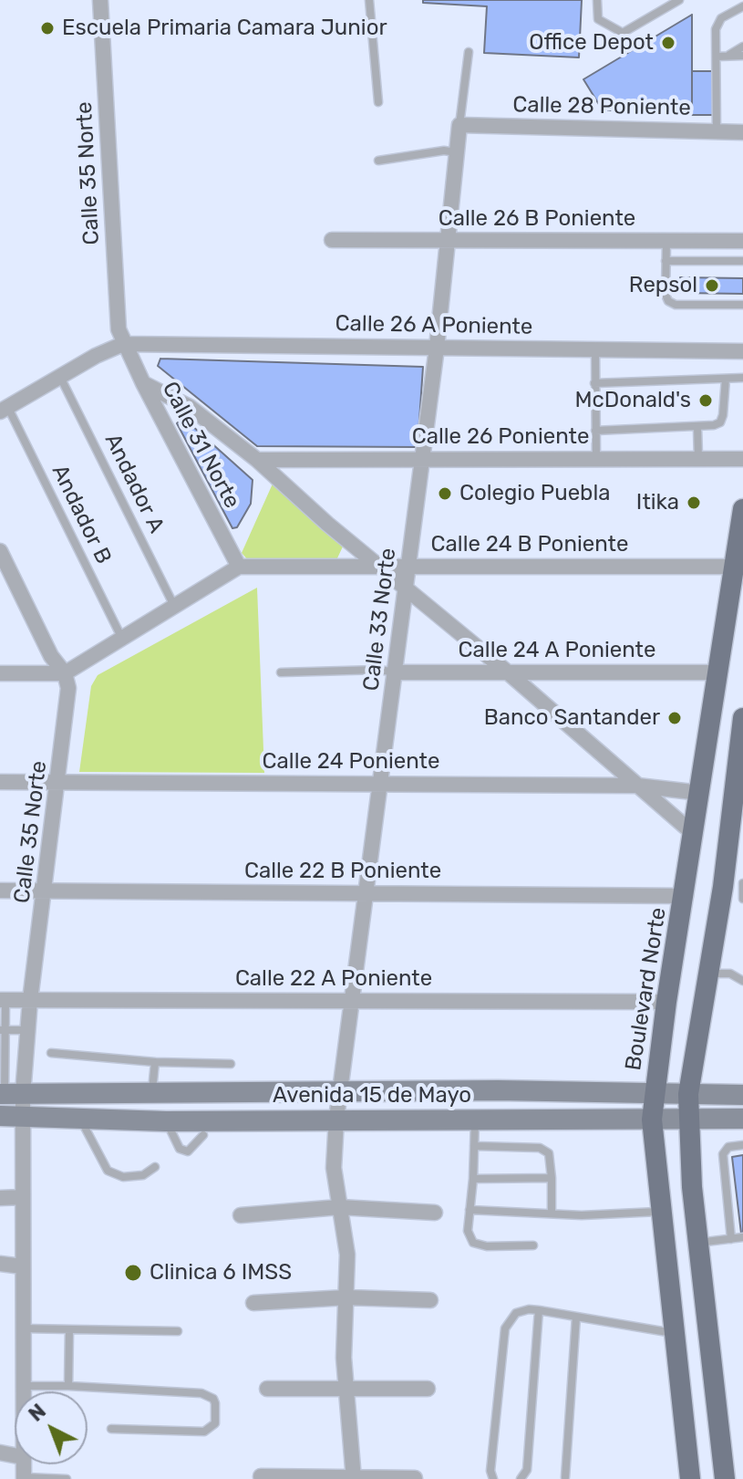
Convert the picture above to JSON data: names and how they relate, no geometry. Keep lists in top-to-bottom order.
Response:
{
  "streets": {
    "main road": ["Boulevard Norte", "Avenida 15 de Mayo"],
    "street": [
      "Calle 28 Poniente",
      "Calle 35 Norte",
      "Calle 26 B Poniente",
      "Calle 26 A Poniente",
      "Calle 26 Poniente",
      "Calle 31 Norte",
      "Calle 24 B Poniente",
      "Calle 33 Norte",
      "Calle 24 A Poniente",
      "Calle 24 Poniente",
      "Calle 22 B Poniente",
      "Calle 22 A Poniente"
    ],
    "lane": ["Andador A", "Andador B"]
  },
  "crossings": [
    ["Calle 28 Poniente", "Calle 33 Norte"],
    ["Calle 35 Norte", "Calle 26 A Poniente"],
    ["Calle 35 Norte", "Calle 31 Norte"],
    ["Calle 35 Norte", "Calle 24 Poniente"],
    ["Calle 35 Norte", "Calle 22 B Poniente"],
    ["Calle 35 Norte", "Calle 22 A Poniente"],
    ["Calle 35 Norte", "Avenida 15 de Mayo"],
    ["Calle 26 B Poniente", "Calle 33 Norte"],
    ["Calle 26 A Poniente", "Calle 31 Norte"],
    ["Calle 26 A Poniente", "Calle 33 Norte"],
    ["Calle 26 Poniente", "Calle 33 Norte"],
    ["Calle 31 Norte", "Calle 24 B Poniente"],
    ["Calle 24 B Poniente", "Calle 33 Norte"],
    ["Calle 24 B Poniente", "Boulevard Norte"],
    ["Calle 33 Norte", "Calle 24 A Poniente"],
    ["Calle 33 Norte", "Calle 24 Poniente"],
    ["Calle 33 Norte", "Calle 22 B Poniente"],
    ["Calle 33 Norte", "Calle 22 A Poniente"],
    ["Calle 33 Norte", "Avenida 15 de Mayo"],
    ["Calle 24 A Poniente", "Boulevard Norte"],
    ["Calle 24 Poniente", "Boulevard Norte"],
    ["Calle 22 B Poniente", "Boulevard Norte"],
    ["Calle 22 A Poniente", "Boulevard Norte"],
    ["Boulevard Norte", "Avenida 15 de Mayo"]
  ],
  "places": [
    "Escuela Primaria Camara Junior",
    "Office Depot",
    "Repsol",
    "McDonald's",
    "Colegio Puebla",
    "Itika",
    "Banco Santander",
    "Clinica 6 IMSS"
  ],
  "north": "top left"
}
